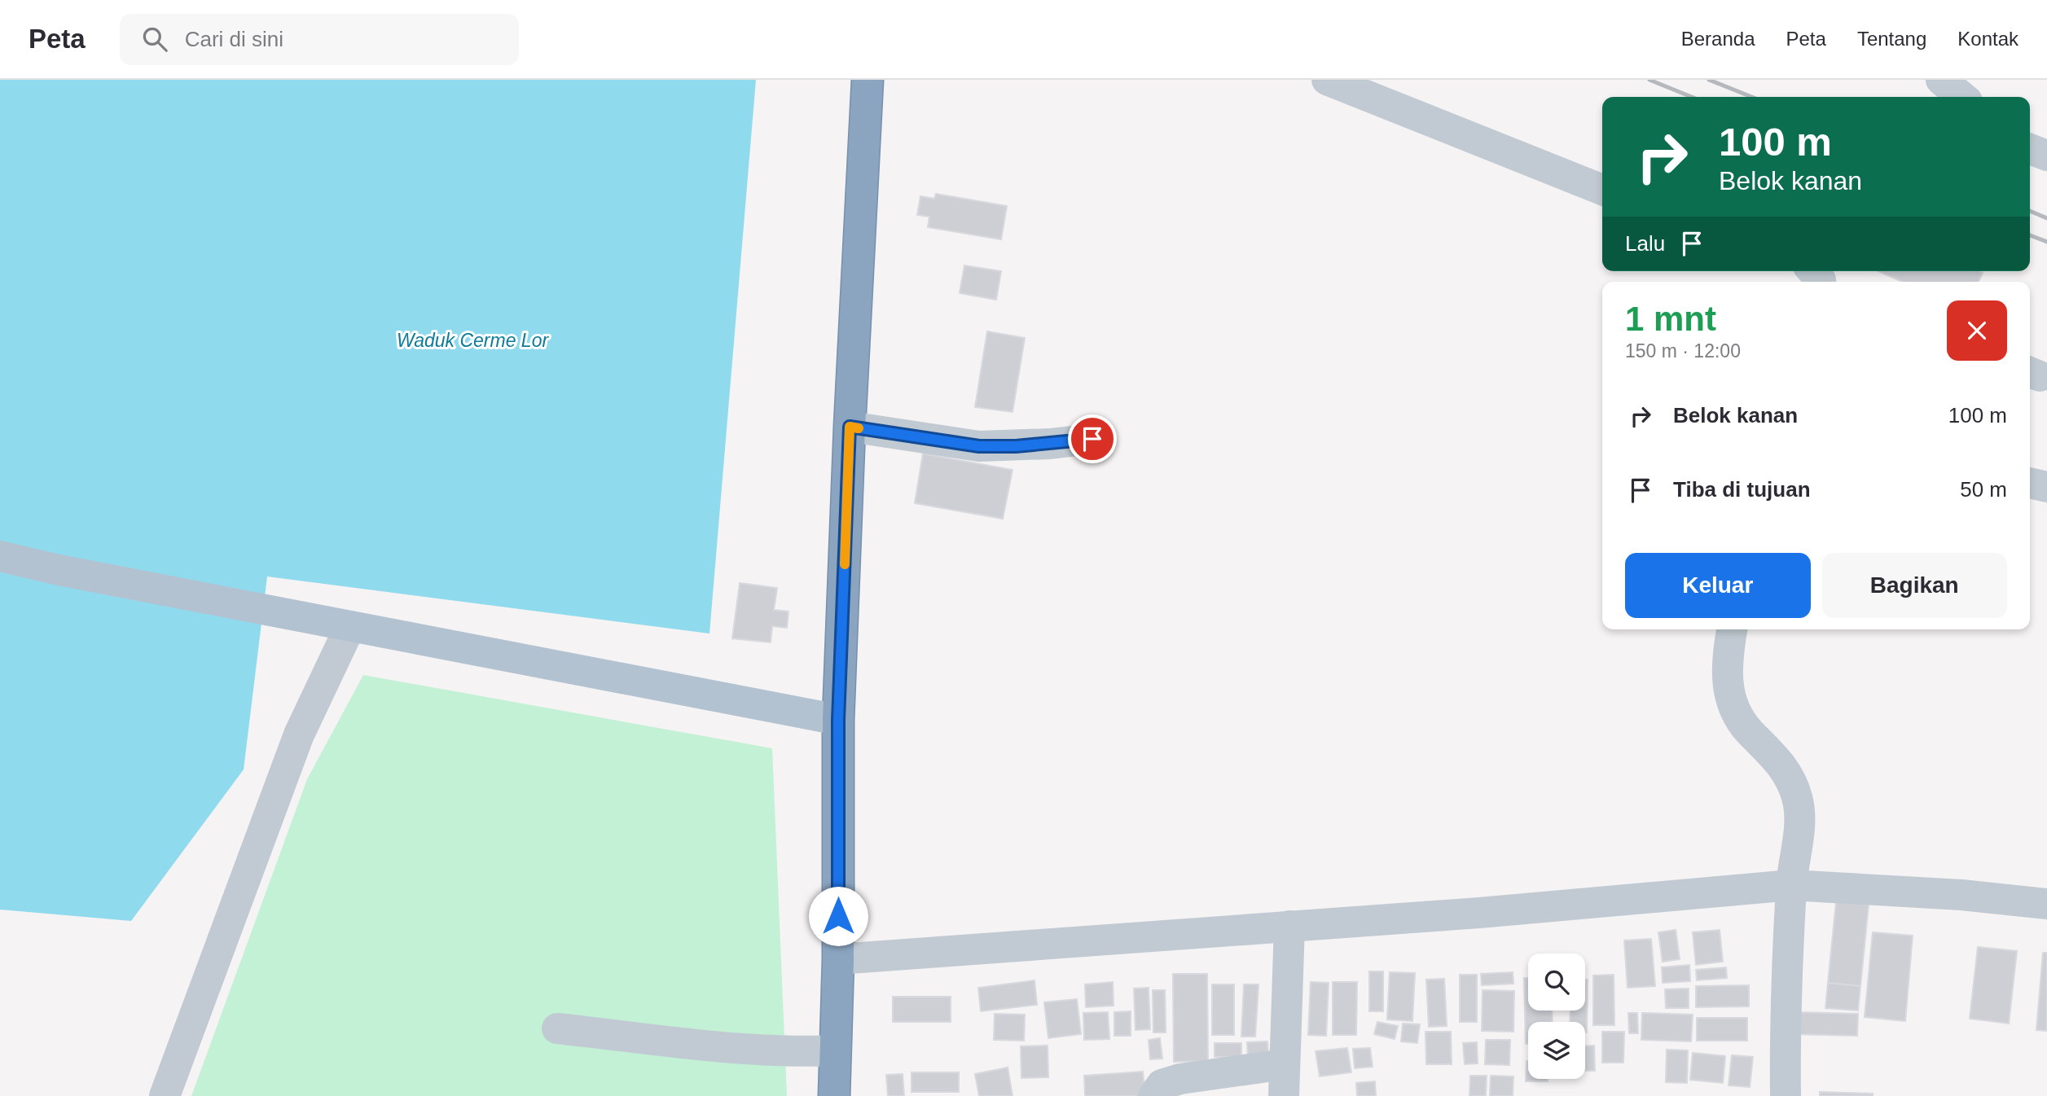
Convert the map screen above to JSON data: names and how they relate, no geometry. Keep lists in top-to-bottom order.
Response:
{
  "water": ["Waduk Cerme Lor"],
  "page": {
    "header": "Peta",
    "search": "Cari di sini",
    "nav": [
      "Beranda",
      "Peta",
      "Tentang",
      "Kontak"
    ],
    "turn": ["100 m", "Belok kanan"],
    "then": "Lalu",
    "heading": ["1 mnt", "150 m · 12:00"],
    "list": [
      {
        "name": "Belok kanan",
        "value": "100 m"
      },
      {
        "name": "Tiba di tujuan",
        "value": "50 m"
      }
    ],
    "buttons": ["Keluar", "Bagikan"]
  }
}
